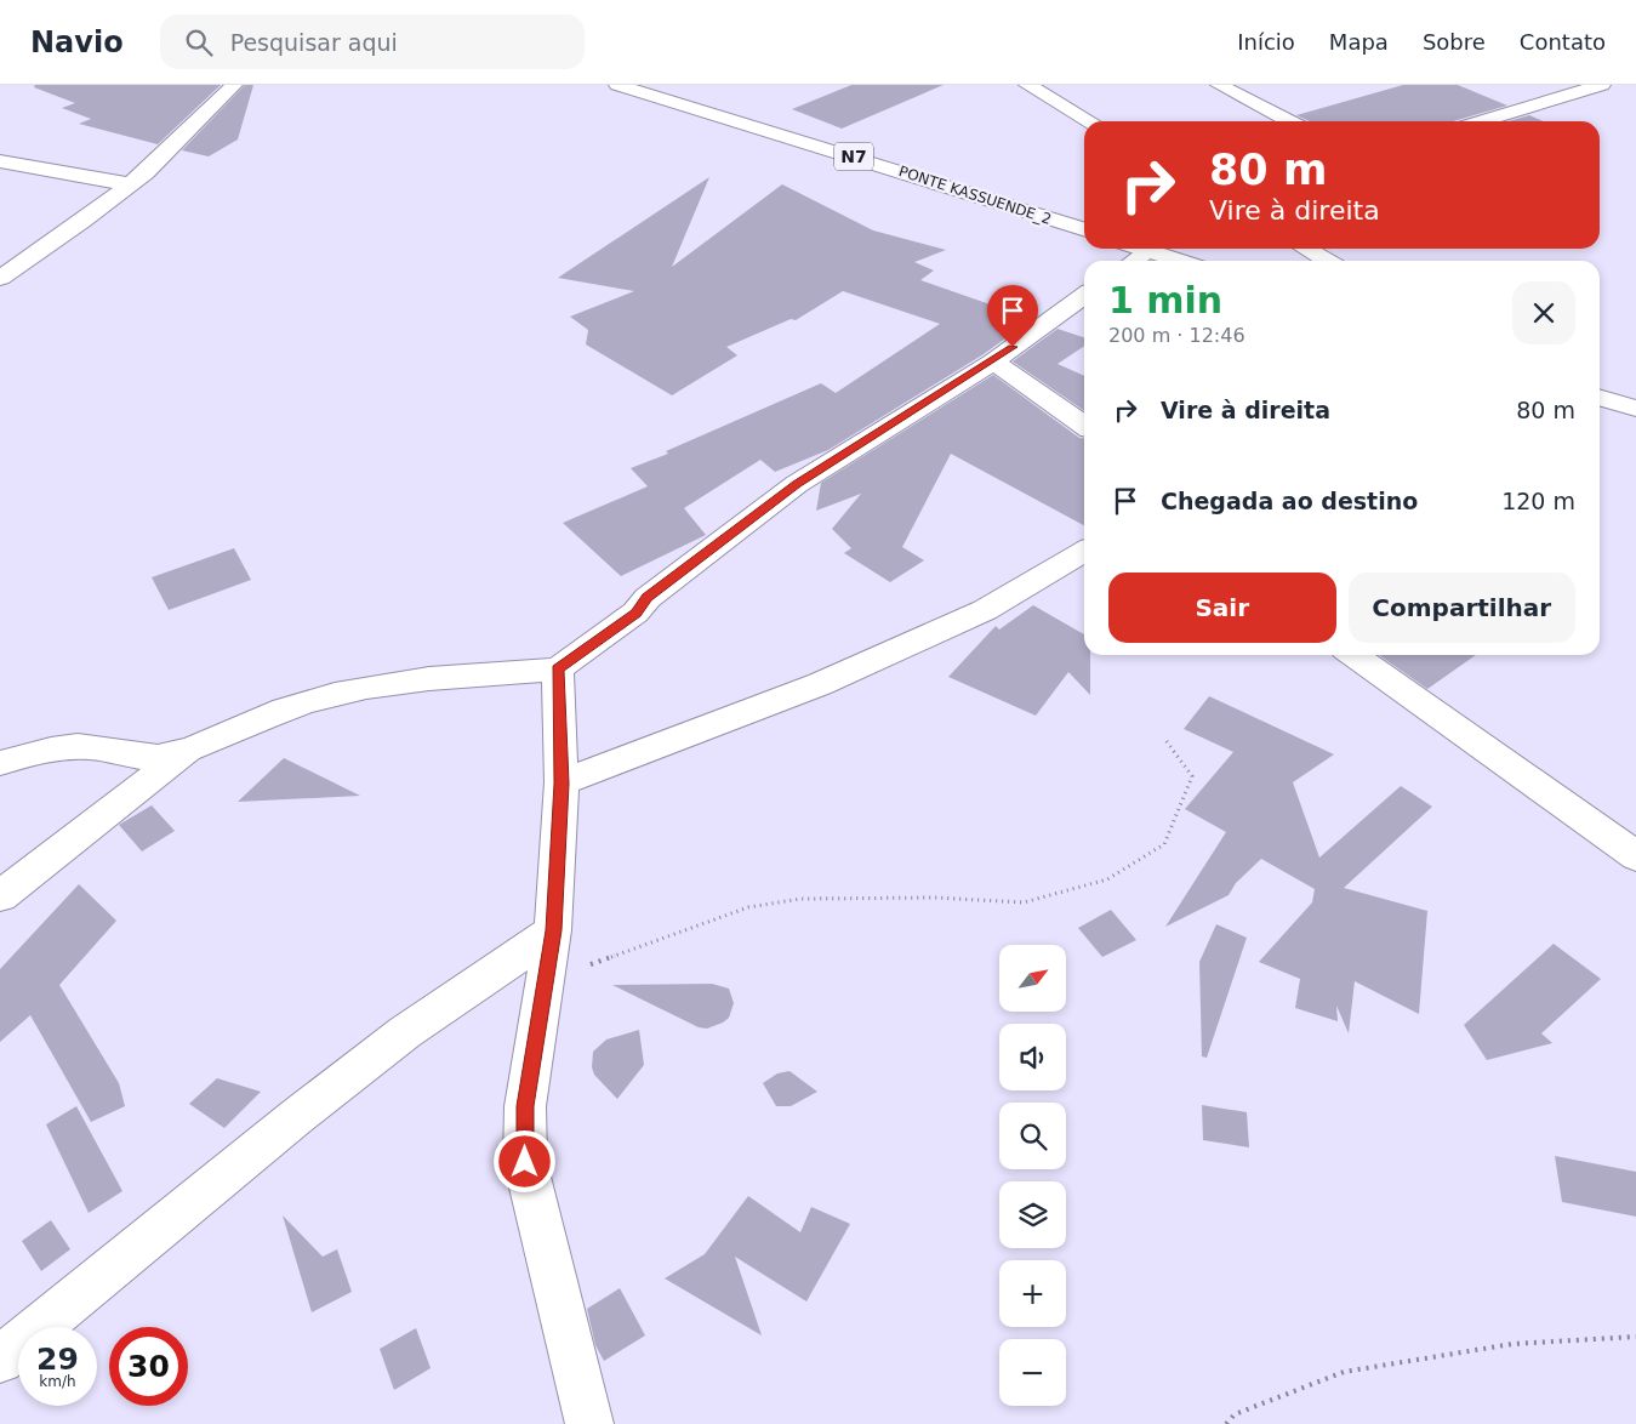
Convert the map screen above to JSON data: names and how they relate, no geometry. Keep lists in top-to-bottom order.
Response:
{
  "streets": {
    "main road": ["N7", "PONTE KASSUENDE_2"]
  },
  "north": "top right",
  "page": {
    "header": "Navio",
    "search": "Pesquisar aqui",
    "nav": [
      "Início",
      "Mapa",
      "Sobre",
      "Contato"
    ],
    "turn": ["80 m", "Vire à direita"],
    "heading": ["1 min", "200 m · 12:46"],
    "list": [
      {
        "name": "Vire à direita",
        "value": "80 m"
      },
      {
        "name": "Chegada ao destino",
        "value": "120 m"
      }
    ],
    "buttons": ["Sair", "Compartilhar"],
    "map_buttons": ["+", "−"],
    "speed": "29 km/h",
    "limit": "30"
  }
}
